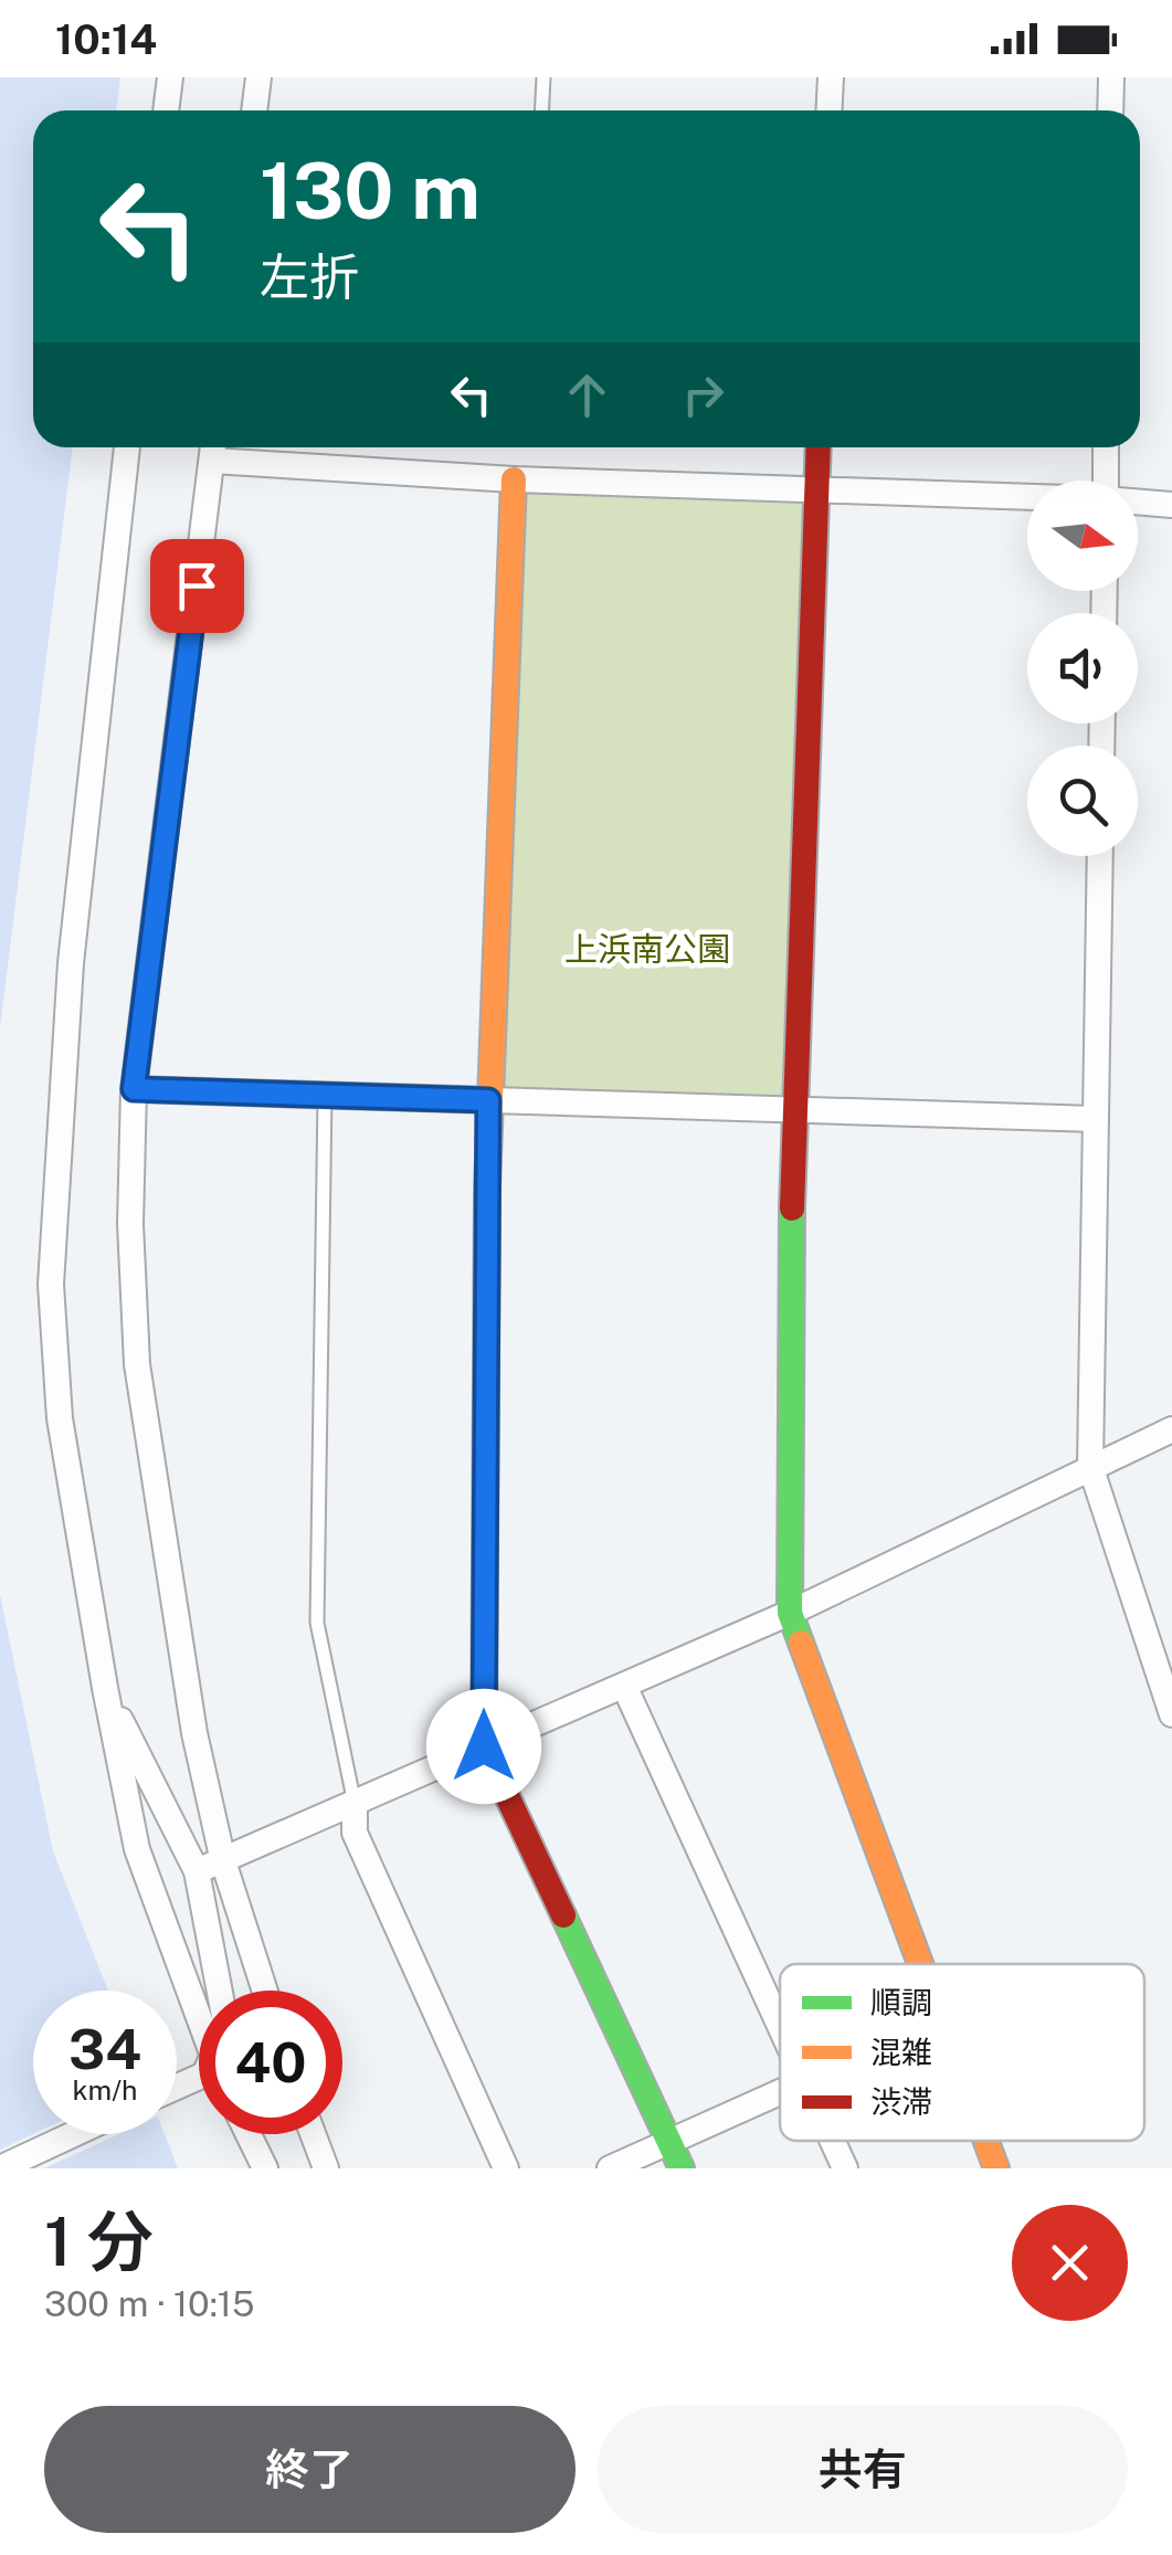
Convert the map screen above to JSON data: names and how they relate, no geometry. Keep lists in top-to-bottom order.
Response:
{
  "parks": ["上浜南公園"],
  "legend": ["順調", "混雑", "渋滞"],
  "north": "right",
  "page": {
    "status": "10:14",
    "turn": ["130 m", "左折"],
    "speed": "34 km/h",
    "limit": "40",
    "heading": ["1 分", "300 m · 10:15"],
    "buttons": ["終了", "共有"]
  }
}
